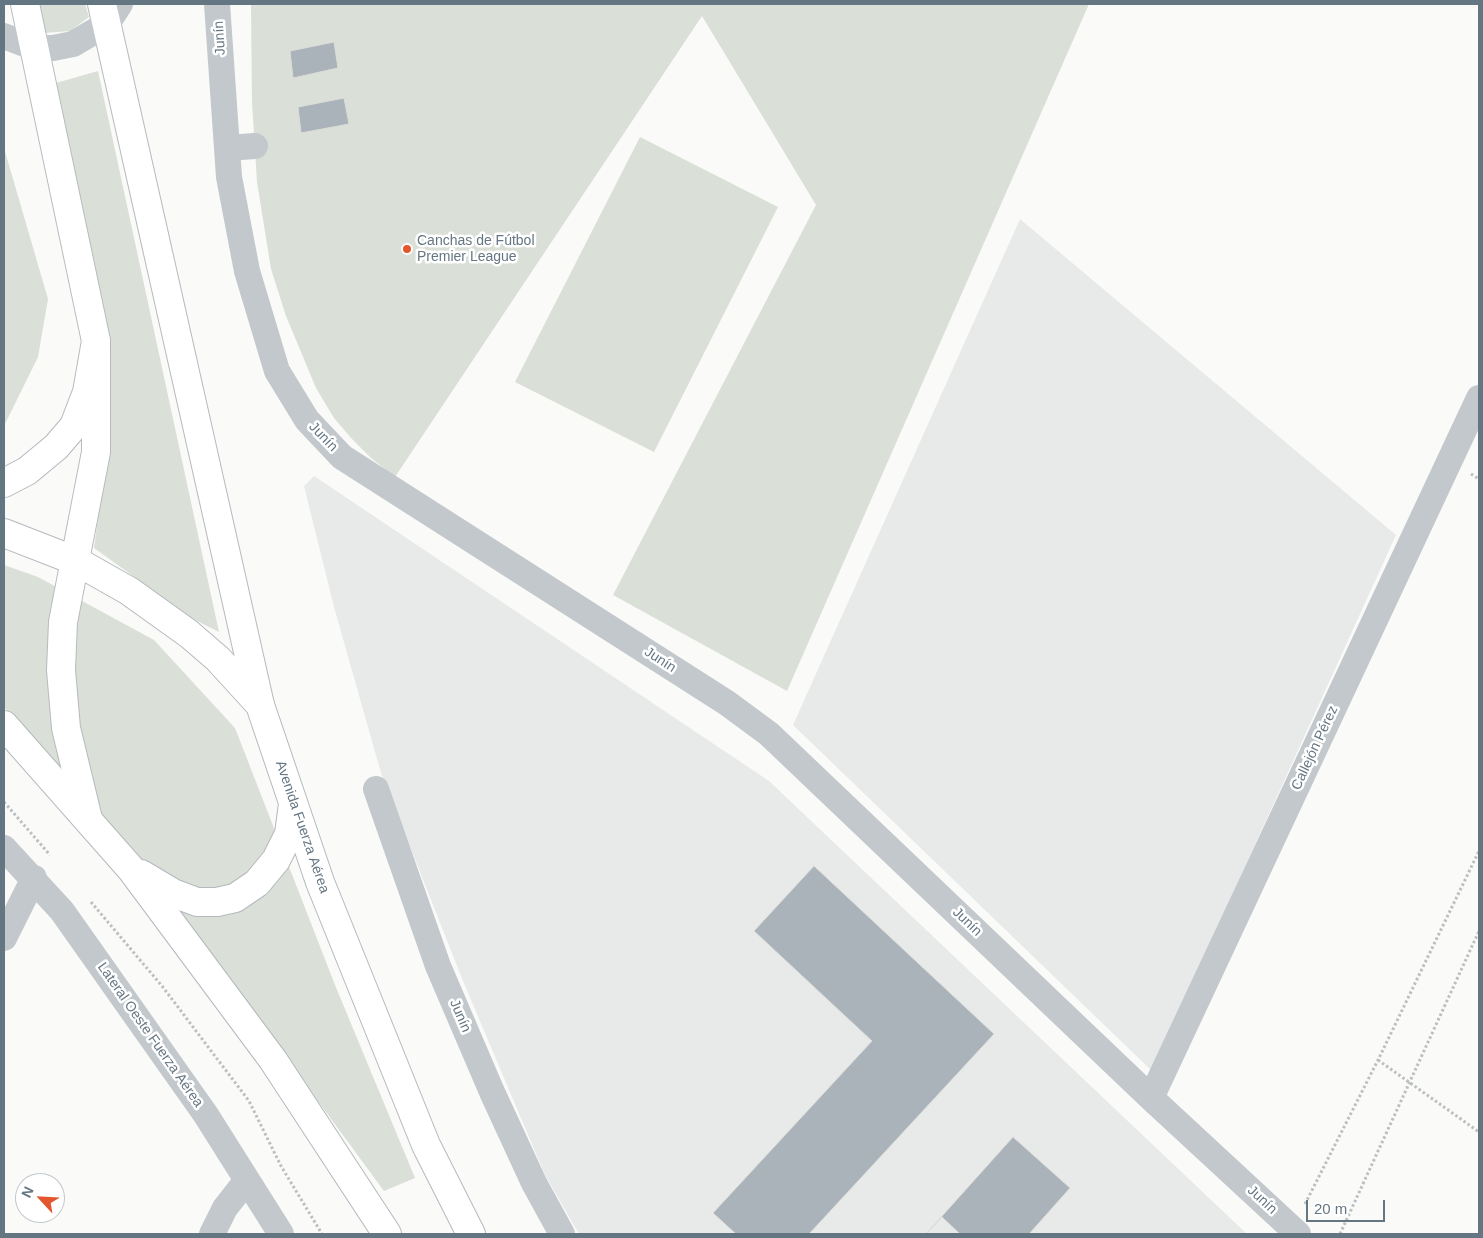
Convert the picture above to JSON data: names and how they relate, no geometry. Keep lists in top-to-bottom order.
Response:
{
  "streets": {
    "main road": ["Avenida Fuerza Aérea"],
    "street": ["Junín", "Callejón Pérez", "Lateral Oeste Fuerza Aérea"]
  },
  "crossings": [
    ["Junín", "Callejón Pérez"]
  ],
  "places": ["Canchas de Fútbol Premier League"],
  "scale_bar": "20 m",
  "north": "top left"
}
